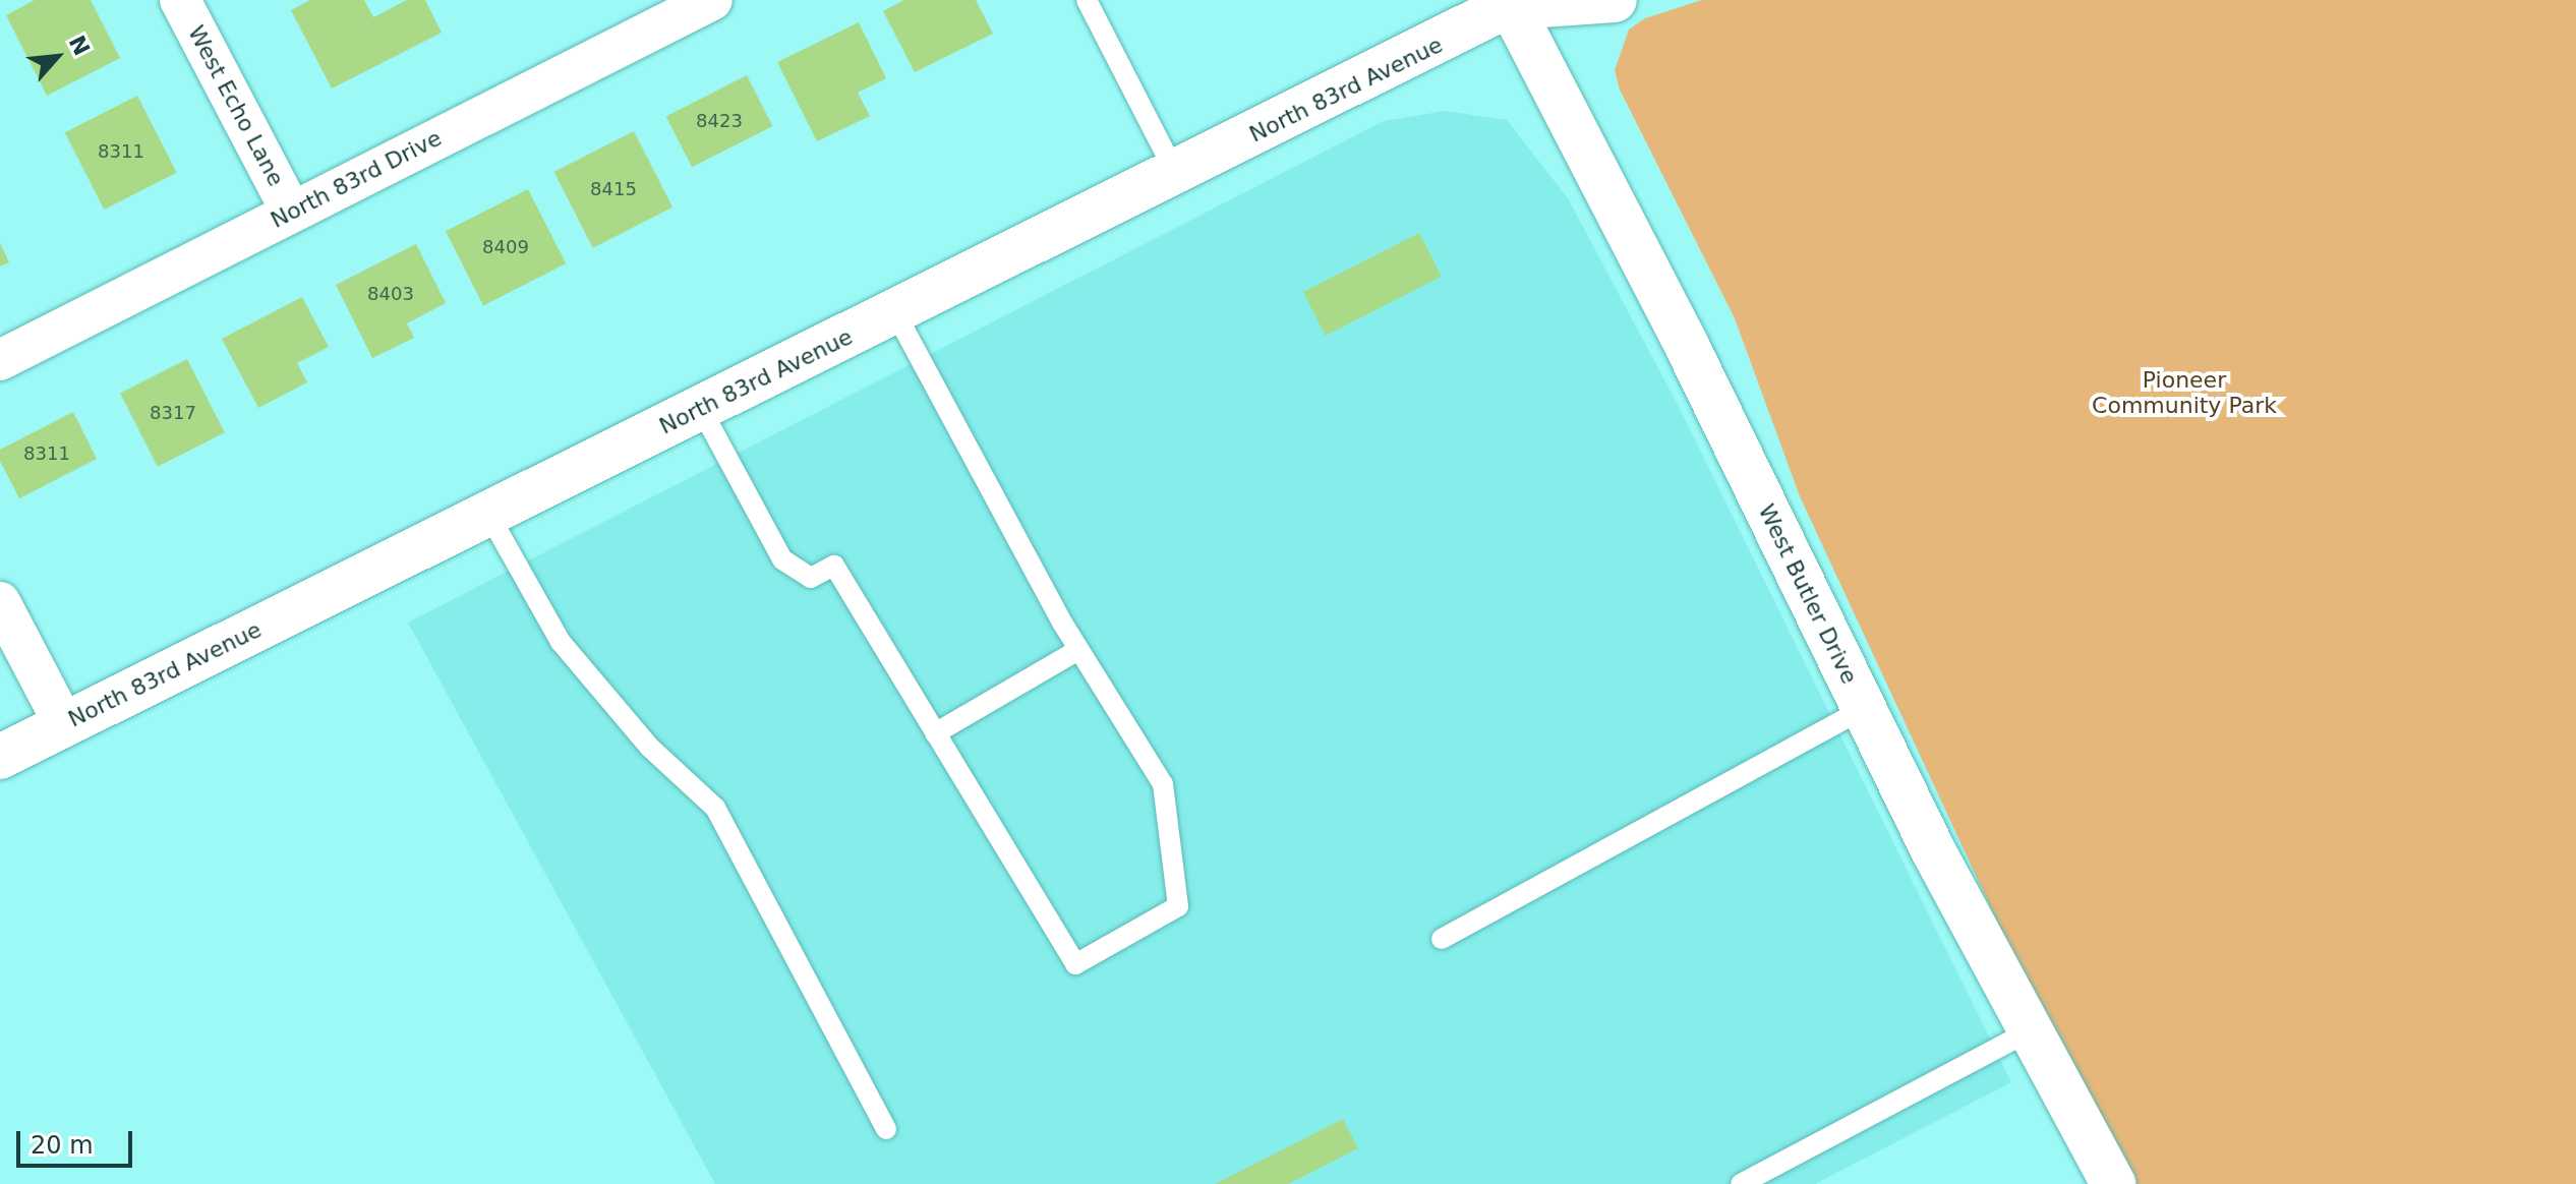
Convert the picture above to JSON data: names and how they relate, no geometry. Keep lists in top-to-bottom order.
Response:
{
  "streets": {
    "main road": ["North 83rd Avenue", "West Butler Drive"],
    "street": ["West Echo Lane", "North 83rd Drive"]
  },
  "crossings": [
    ["North 83rd Avenue", "West Butler Drive"],
    ["West Echo Lane", "North 83rd Drive"]
  ],
  "parks": ["Pioneer Community Park"],
  "house_numbers": [
    "8423",
    "8311",
    "8415",
    "8409",
    "8403",
    "8317",
    "8311"
  ],
  "scale_bar": "20 m",
  "north": "top right"
}
